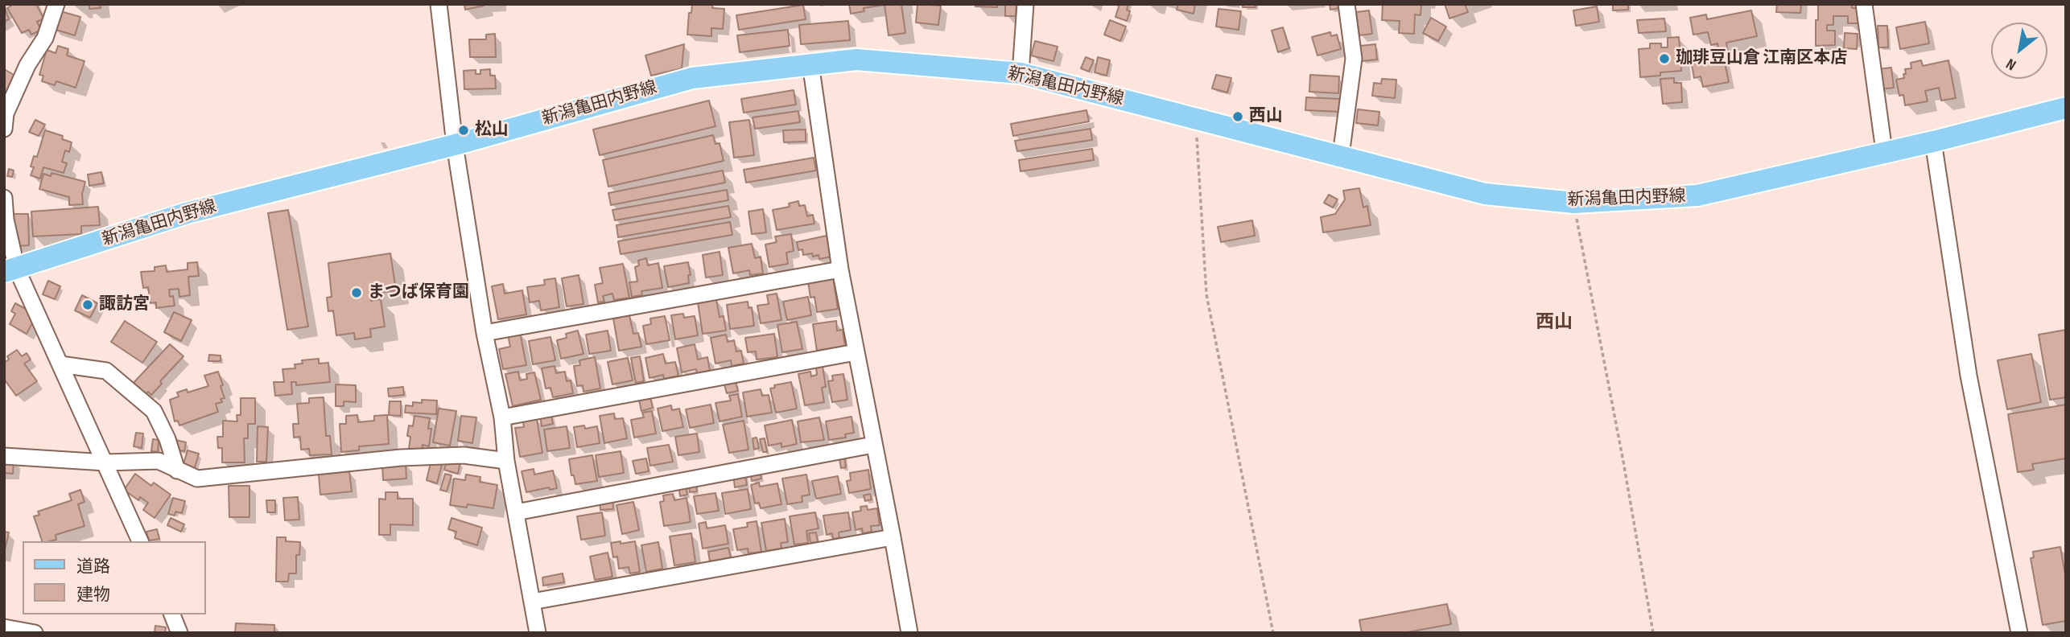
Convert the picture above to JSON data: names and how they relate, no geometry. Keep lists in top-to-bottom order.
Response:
{
  "streets": {
    "main road": ["新潟亀田内野線"]
  },
  "districts": ["西山"],
  "places": [
    "珈琲豆山倉 江南区本店",
    "西山",
    "松山",
    "まつば保育園",
    "諏訪宮"
  ],
  "legend": ["道路", "建物"],
  "north": "bottom left"
}
